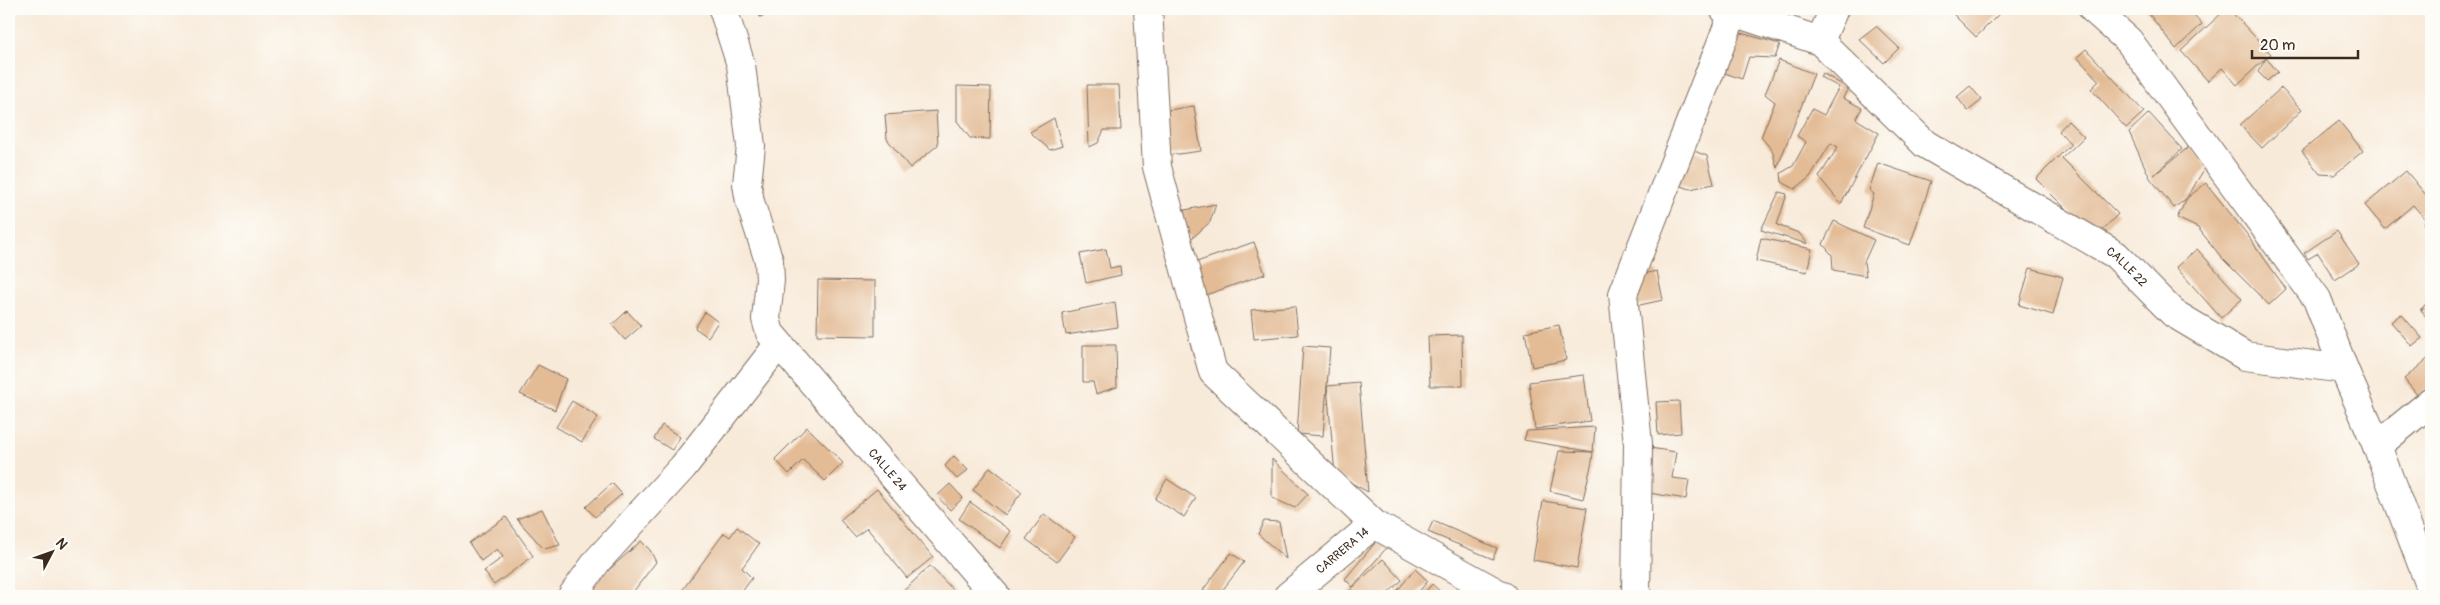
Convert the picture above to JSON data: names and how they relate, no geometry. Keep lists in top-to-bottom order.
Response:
{
  "streets": {
    "street": ["CALLE 22", "CALLE 24", "CARRERA 14"]
  },
  "scale_bar": "20 m",
  "north": "top right"
}
